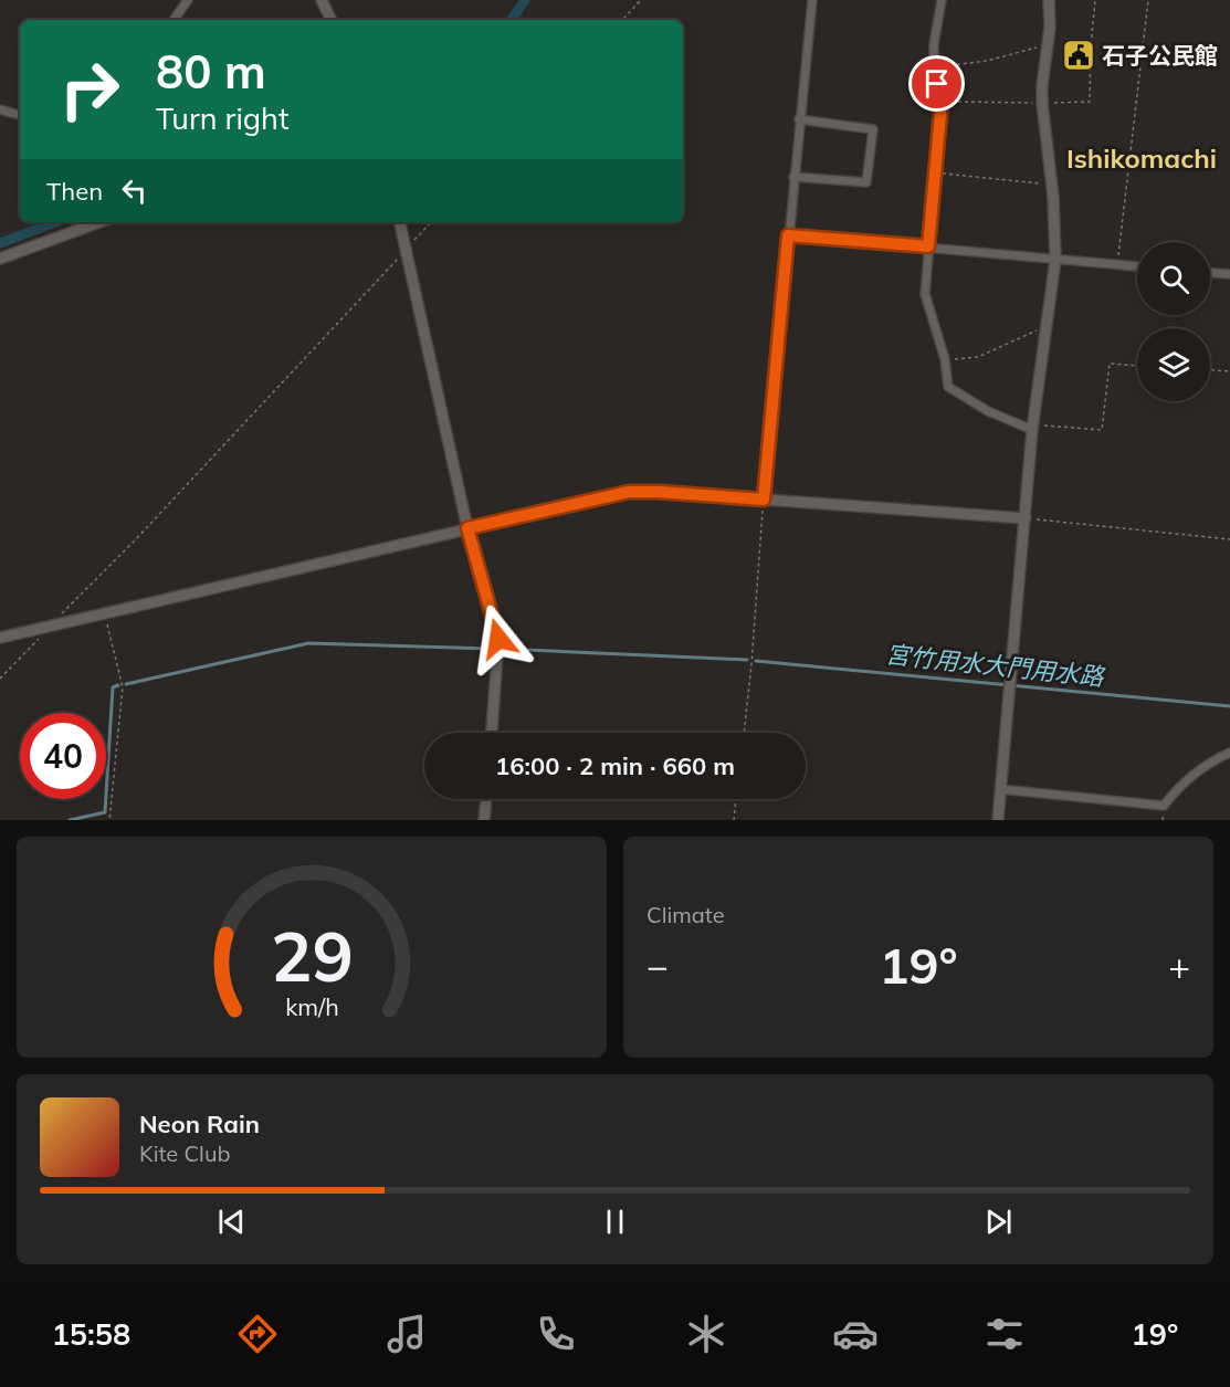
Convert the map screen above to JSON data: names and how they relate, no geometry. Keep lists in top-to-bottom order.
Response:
{
  "districts": ["Ishikomachi"],
  "water": ["宮竹用水大門用水路"],
  "places": {
    "public building": ["石子公民館"]
  },
  "page": {
    "turn": ["80 m", "Turn right"],
    "then": "Then",
    "limit": "40",
    "trip": "16:00 · 2 min · 660 m",
    "tile": "Climate",
    "heat": ["−", "19°", "+"],
    "song": ["Neon Rain", "Kite Club"],
    "tabs": ["15:58", "19°"],
    "gauge": ["29", "km/h"]
  }
}
